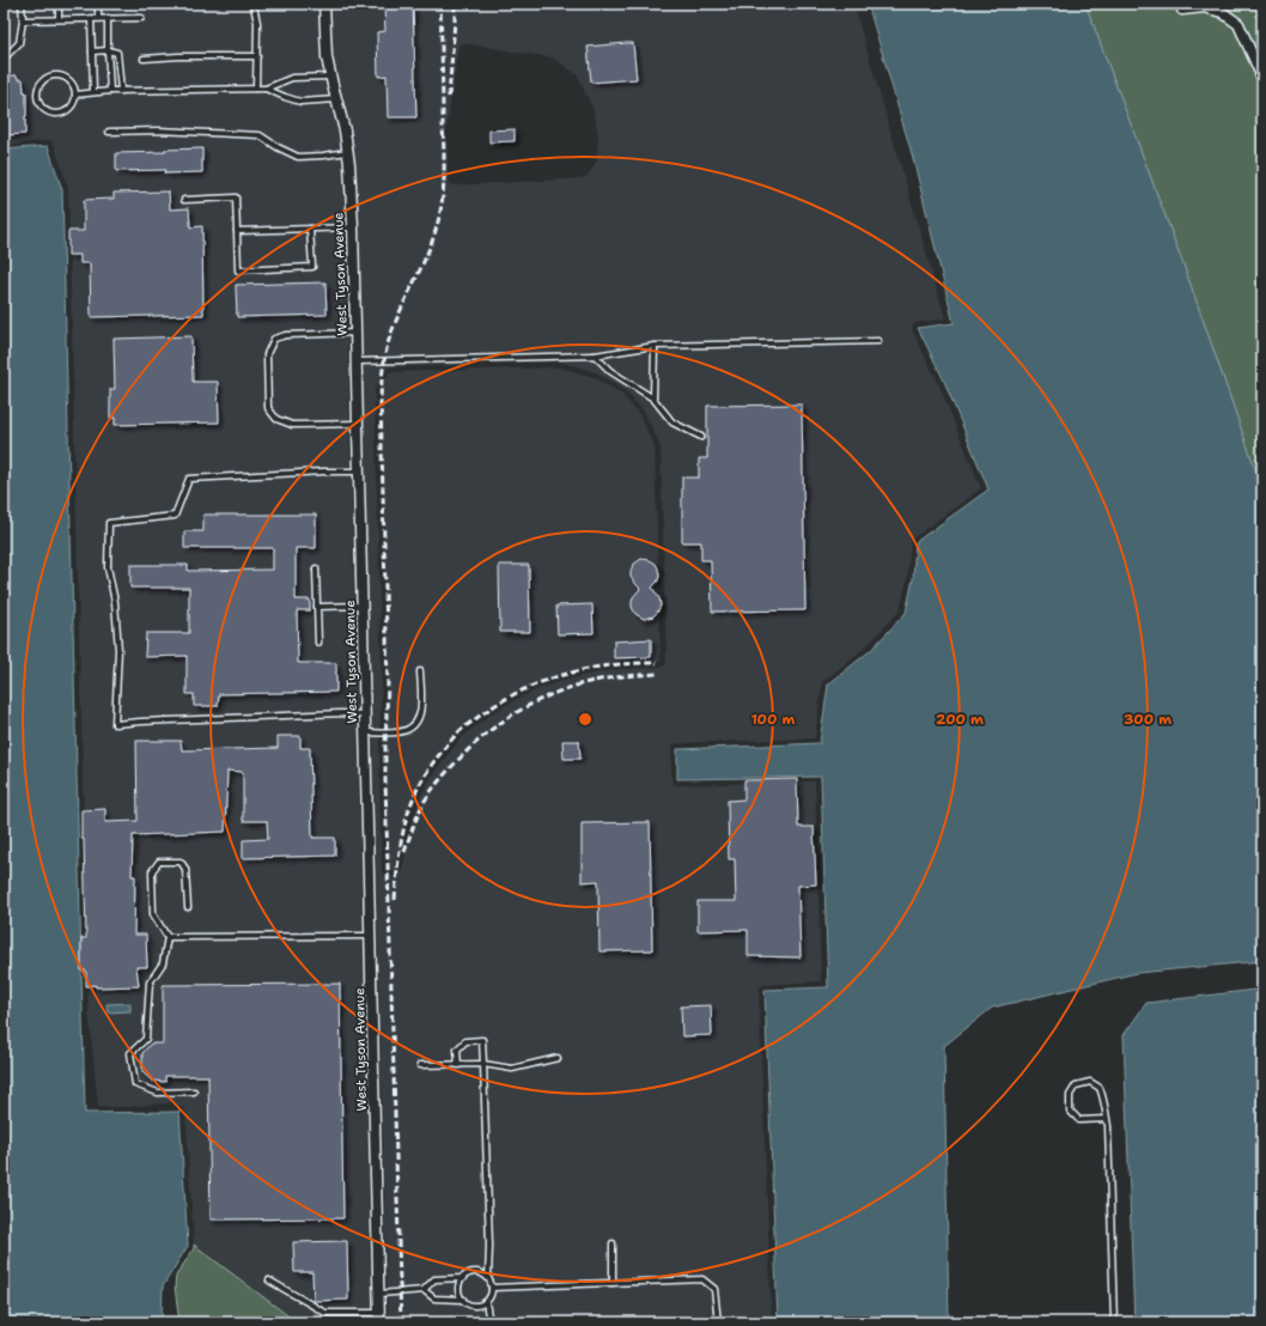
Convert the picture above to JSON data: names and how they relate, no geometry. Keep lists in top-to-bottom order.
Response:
{
  "streets": {
    "street": ["West Tyson Avenue"]
  },
  "rings": ["100 m", "200 m", "300 m"]
}
